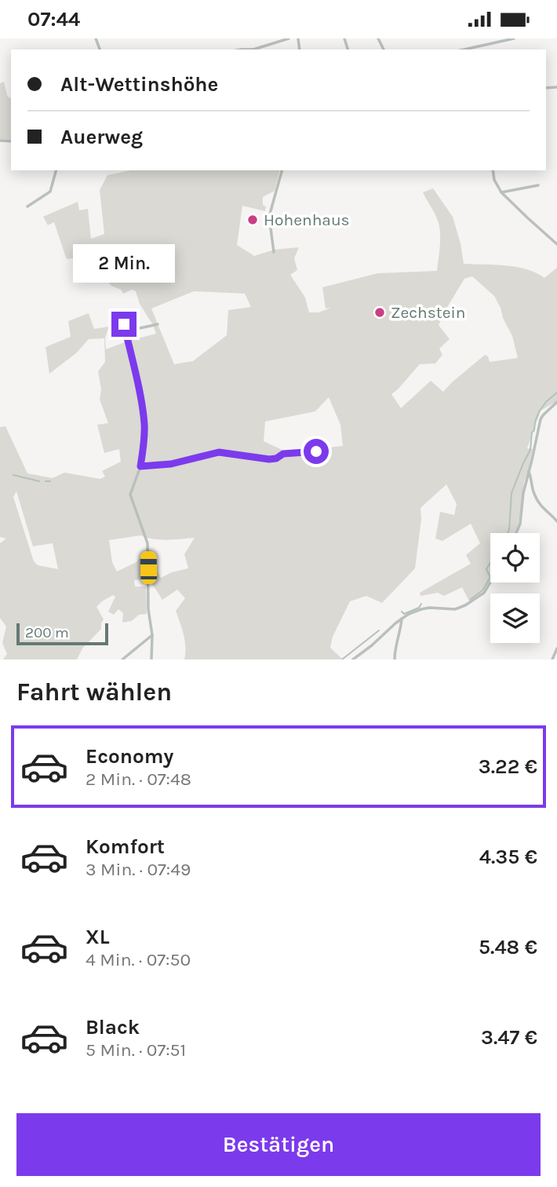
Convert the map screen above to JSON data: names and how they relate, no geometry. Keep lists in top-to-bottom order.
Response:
{
  "places": ["Hohenhaus", "Zechstein"],
  "scale_bar": "200 m",
  "page": {
    "status": "07:44",
    "banner": ["Alt-Wettinshöhe", "Auerweg"],
    "bubble": "2 Min.",
    "scale": "200 m",
    "heading": "Fahrt wählen",
    "list": [
      {
        "name": "Economy",
        "note": "2 Min. · 07:48",
        "value": "3.22 €"
      },
      {
        "name": "Komfort",
        "note": "3 Min. · 07:49",
        "value": "4.35 €"
      },
      {
        "name": "XL",
        "note": "4 Min. · 07:50",
        "value": "5.48 €"
      },
      {
        "name": "Black",
        "note": "5 Min. · 07:51",
        "value": "3.47 €"
      }
    ],
    "buttons": "Bestätigen"
  }
}
